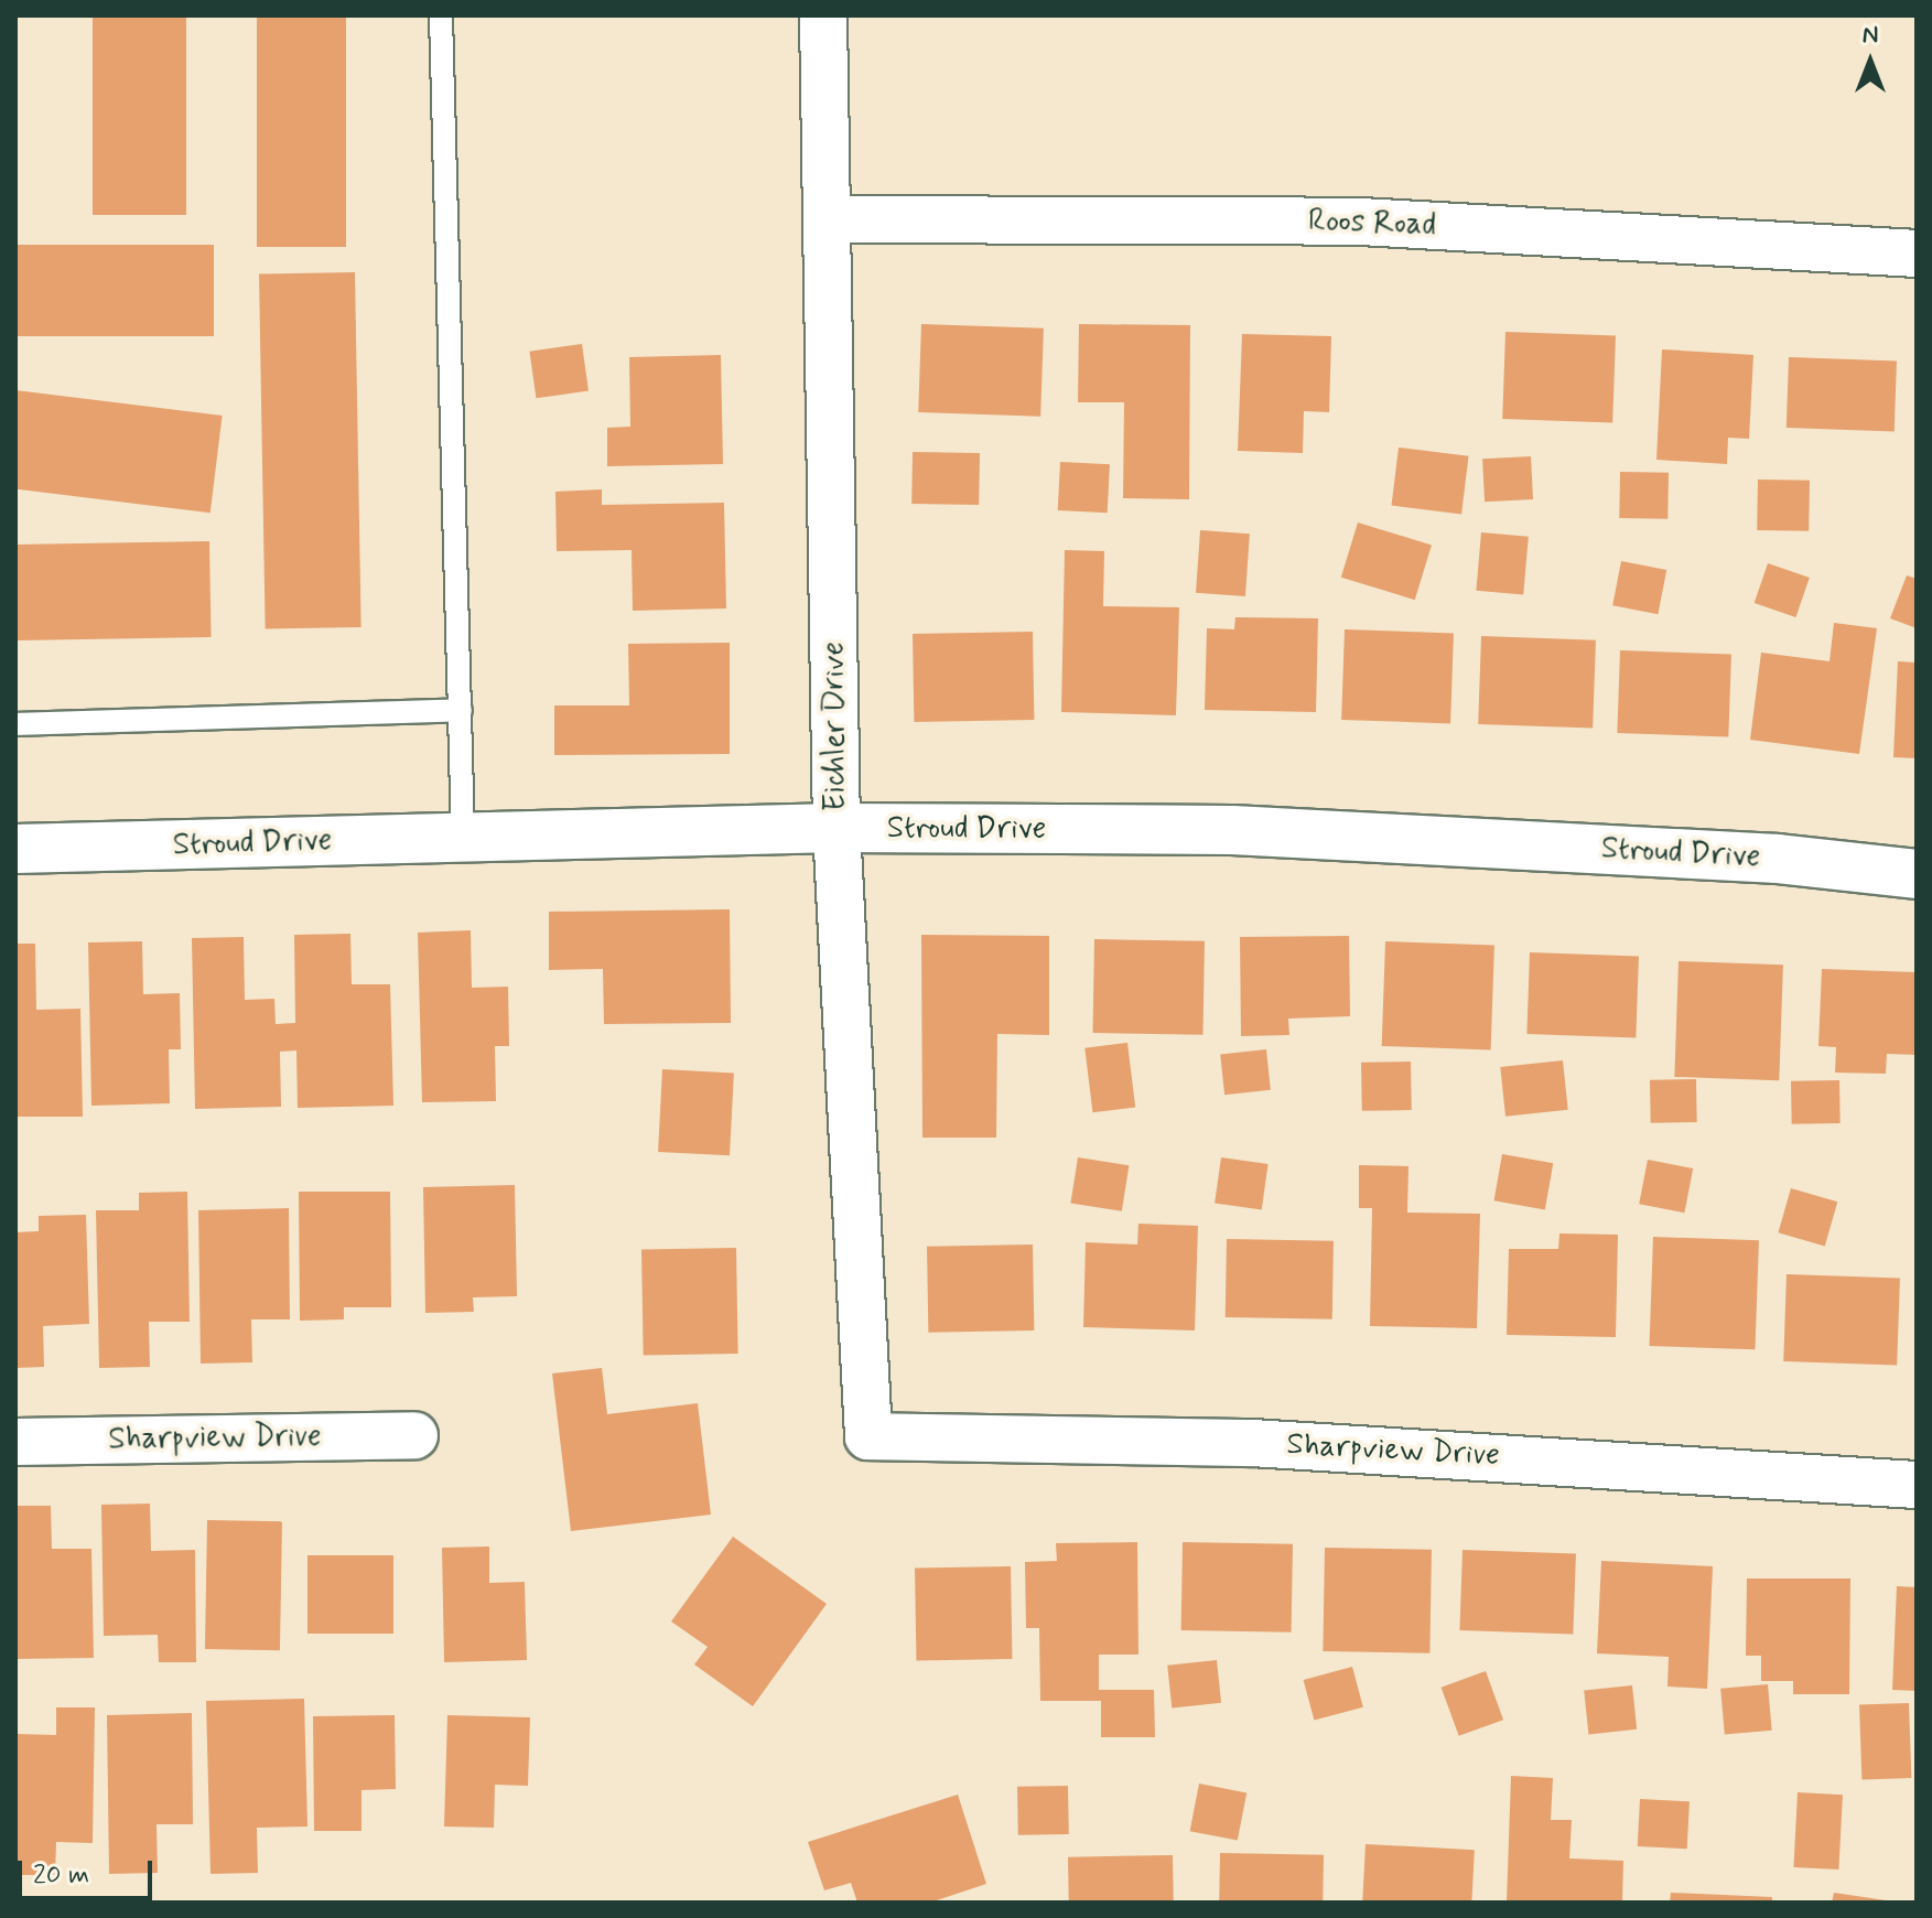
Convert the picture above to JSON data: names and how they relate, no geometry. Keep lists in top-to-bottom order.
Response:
{
  "streets": {
    "street": [
      "Roos Road",
      "Eichler Drive",
      "Stroud Drive",
      "Sharpview Drive"
    ]
  },
  "crossings": [
    ["Roos Road", "Eichler Drive"],
    ["Eichler Drive", "Stroud Drive"],
    ["Eichler Drive", "Sharpview Drive"]
  ],
  "scale_bar": "20 m",
  "north": "top"
}
